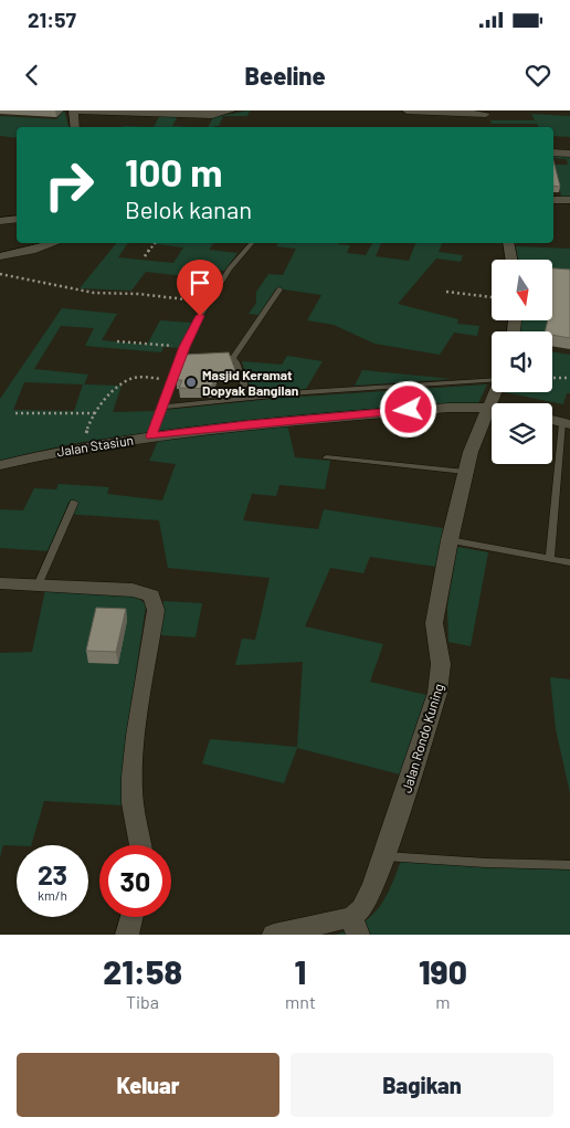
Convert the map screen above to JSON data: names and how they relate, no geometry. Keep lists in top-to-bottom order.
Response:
{
  "streets": {
    "street": ["Jalan Stasiun", "Jalan Rondo Kuning"]
  },
  "crossings": [
    ["Jalan Stasiun", "Jalan Rondo Kuning"]
  ],
  "places": ["Masjid Keramat Dopyak Bangilan"],
  "north": "bottom",
  "page": {
    "status": "21:57",
    "header": "Beeline",
    "turn": ["100 m", "Belok kanan"],
    "speed": "23 km/h",
    "limit": "30",
    "eta": [
      "21:58",
      "Tiba",
      "1",
      "mnt",
      "190",
      "m"
    ],
    "buttons": ["Keluar", "Bagikan"]
  }
}
